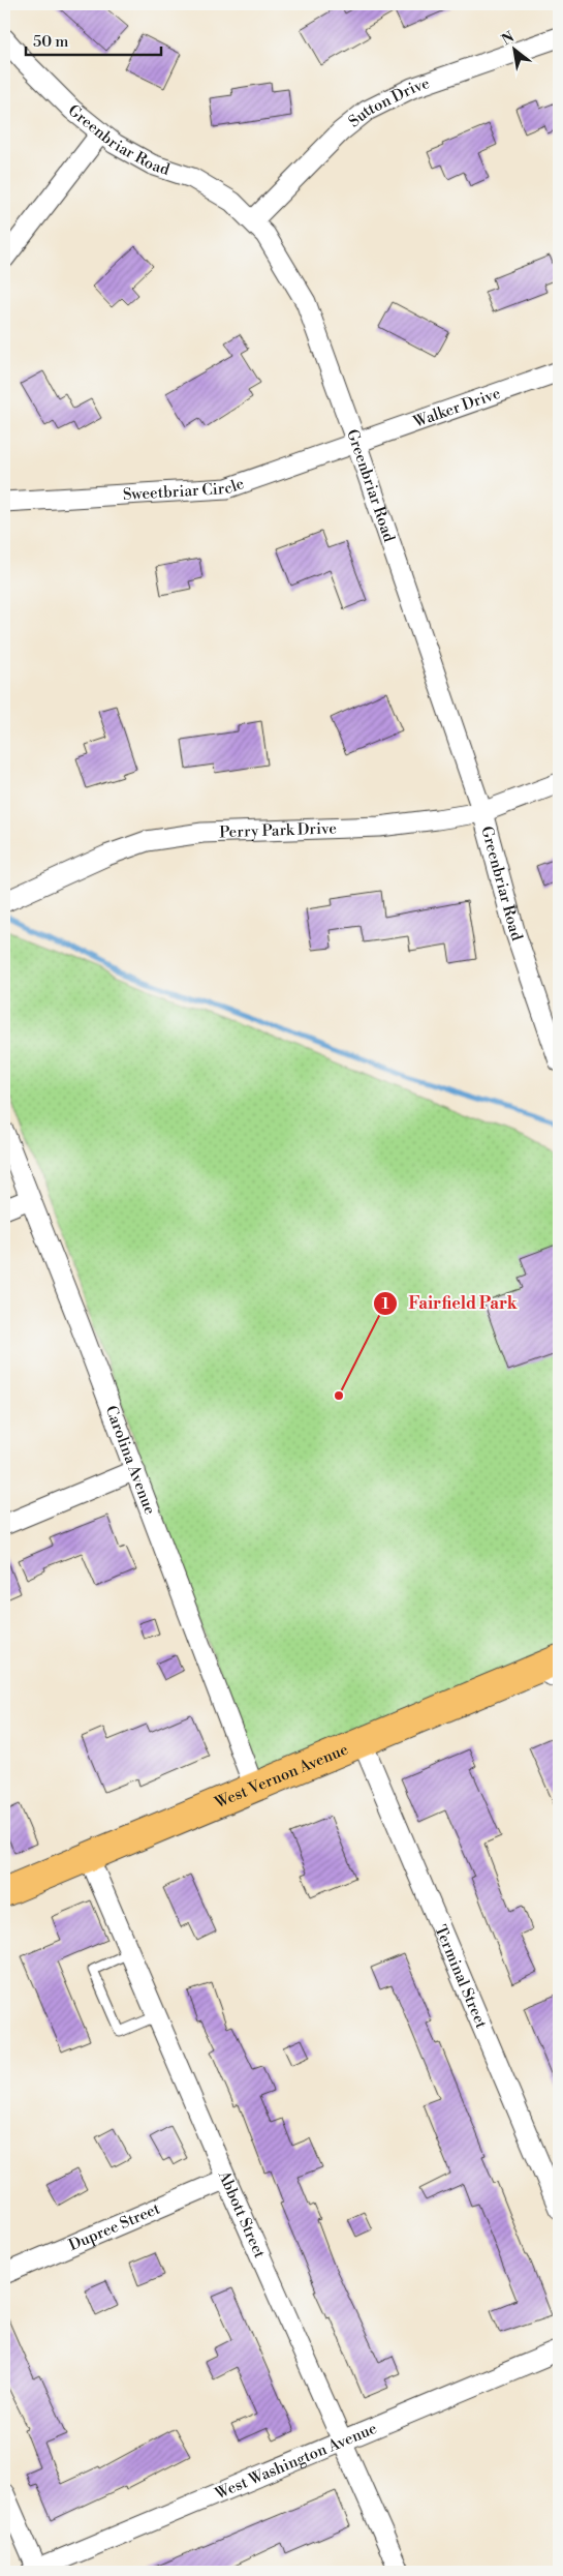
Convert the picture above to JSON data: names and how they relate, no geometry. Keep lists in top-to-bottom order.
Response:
{
  "streets": {
    "main road": ["West Vernon Avenue"],
    "street": [
      "Sutton Drive",
      "Greenbriar Road",
      "Walker Drive",
      "Sweetbriar Circle",
      "Perry Park Drive",
      "Carolina Avenue",
      "Terminal Street",
      "Abbott Street",
      "Dupree Street",
      "West Washington Avenue"
    ]
  },
  "crossings": [
    ["Sutton Drive", "Greenbriar Road"],
    ["Greenbriar Road", "Walker Drive"],
    ["Greenbriar Road", "Sweetbriar Circle"],
    ["Greenbriar Road", "Perry Park Drive"],
    ["Walker Drive", "Sweetbriar Circle"],
    ["Carolina Avenue", "West Vernon Avenue"],
    ["West Vernon Avenue", "Terminal Street"],
    ["West Vernon Avenue", "Abbott Street"],
    ["Abbott Street", "Dupree Street"],
    ["Abbott Street", "West Washington Avenue"]
  ],
  "places": ["Fairfield Park"],
  "scale_bar": "50 m",
  "north": "top left"
}
